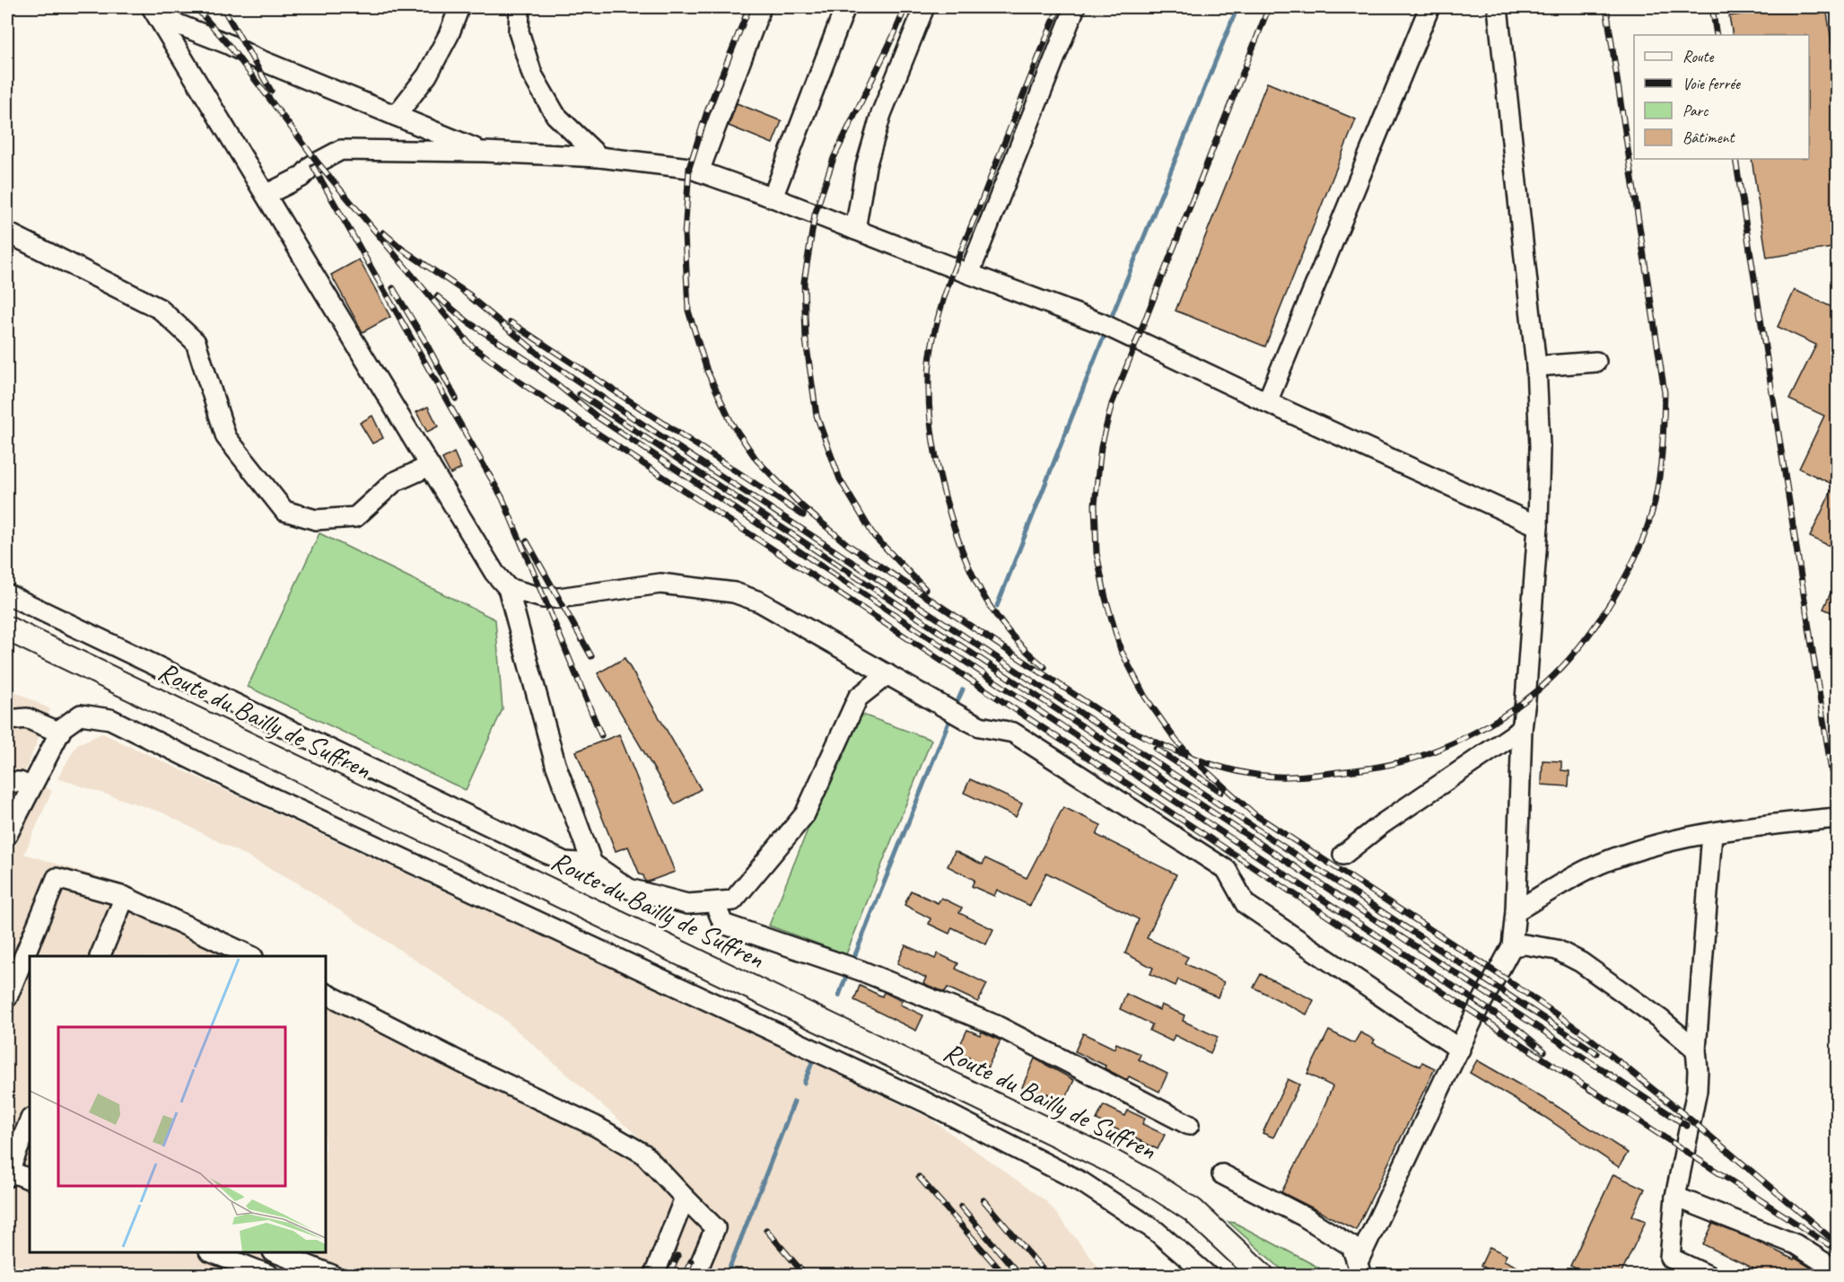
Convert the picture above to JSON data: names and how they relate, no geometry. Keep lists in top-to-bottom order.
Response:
{
  "streets": {
    "main road": ["Route du Bailly de Suffren"]
  },
  "legend": [
    "Route",
    "Voie ferrée",
    "Parc",
    "Bâtiment"
  ]
}
